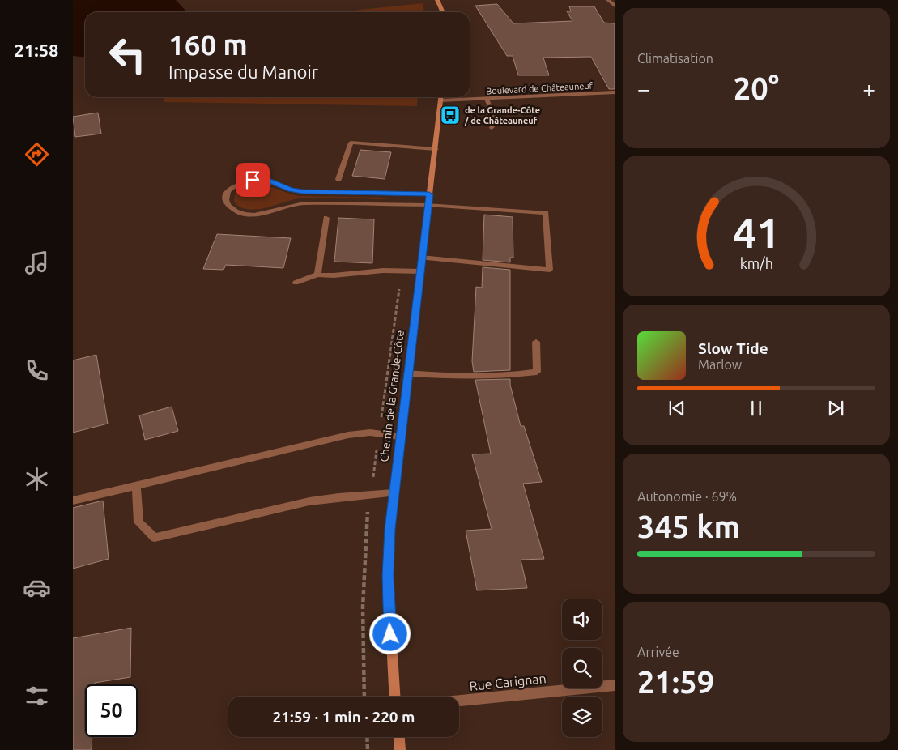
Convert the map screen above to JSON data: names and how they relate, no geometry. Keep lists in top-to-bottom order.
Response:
{
  "streets": {
    "main road": ["Chemin de la Grande-Côte"],
    "street": ["Boulevard de Châteauneuf", "Rue Carignan"]
  },
  "places": {
    "bus stop": ["de la Grande-Côte / de Châteauneuf"]
  },
  "page": {
    "tabs": "21:58",
    "tile": [
      "Climatisation",
      ["Autonomie · 69%", "345 km"],
      ["Arrivée", "21:59"]
    ],
    "turn": ["160 m", "Impasse du Manoir"],
    "heat": ["−", "20°", "+"],
    "song": ["Slow Tide", "Marlow"],
    "limit": "50",
    "trip": "21:59 · 1 min · 220 m",
    "gauge": ["41", "km/h"]
  }
}
